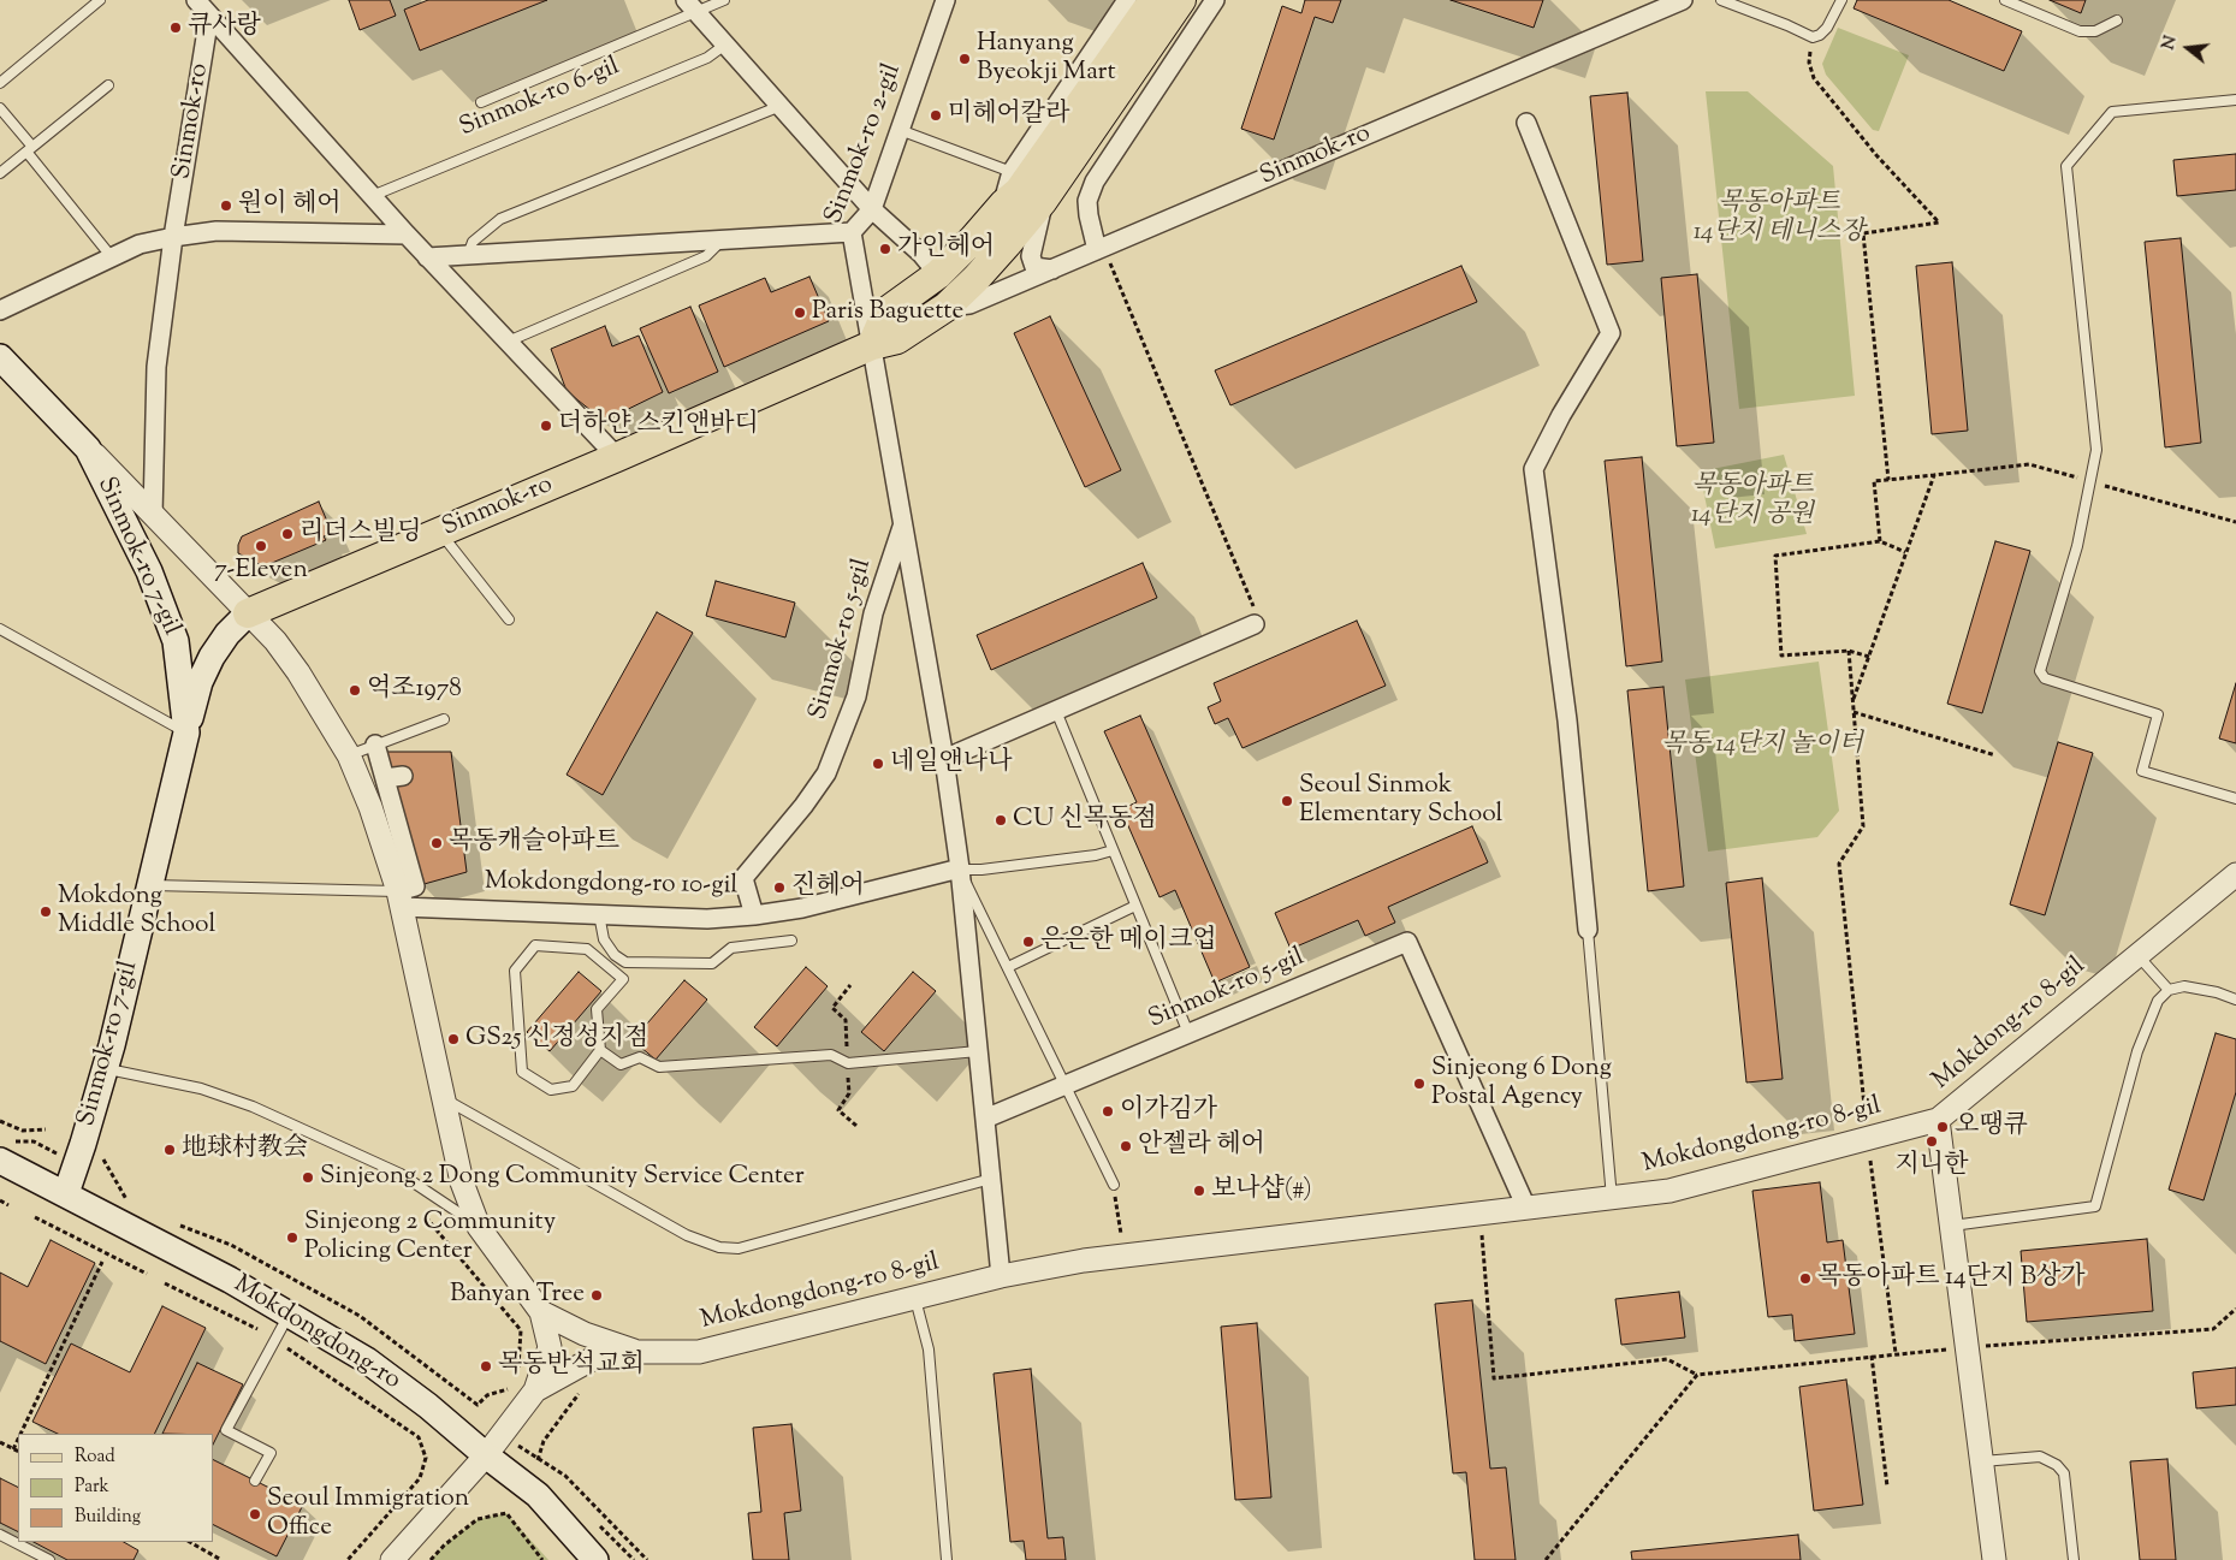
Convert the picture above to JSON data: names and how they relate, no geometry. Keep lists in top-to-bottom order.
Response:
{
  "streets": {
    "main road": ["Sinmok-ro", "Sinmok-ro 7-gil", "Mokdongdong-ro"],
    "street": [
      "Sinmok-ro 2-gil",
      "Sinmok-ro 5-gil",
      "Mokdongdong-ro 10-gil",
      "Mokdong-ro 8-gil",
      "Mokdongdong-ro 8-gil"
    ],
    "lane": ["Sinmok-ro 6-gil"]
  },
  "crossings": [
    ["Sinmok-ro", "Sinmok-ro 2-gil"],
    ["Sinmok-ro", "Sinmok-ro 5-gil"],
    ["Sinmok-ro 2-gil", "Sinmok-ro 5-gil"],
    ["Sinmok-ro 7-gil", "Mokdongdong-ro"],
    ["Sinmok-ro 5-gil", "Mokdongdong-ro 10-gil"],
    ["Sinmok-ro 5-gil", "Mokdongdong-ro 8-gil"],
    ["Mokdong-ro 8-gil", "Mokdongdong-ro 8-gil"]
  ],
  "parks": ["목동아파트 14단지 테니스장", "목동아파트 14단지 공원", "목동 14단지 놀이터"],
  "places": [
    "큐사랑",
    "Hanyang Byeokji Mart",
    "미헤어칼라",
    "원이 헤어",
    "가인헤어",
    "Paris Baguette",
    "더하얀 스킨앤바디",
    "리더스빌딩",
    "7-Eleven",
    "억조1978",
    "네일앤나나",
    "Seoul Sinmok Elementary School",
    "CU 신목동점",
    "목동캐슬아파트",
    "진헤어",
    "Mokdong Middle School",
    "은은한 메이크업",
    "GS25 신정성지점",
    "Sinjeong 6 Dong Postal Agency",
    "이가김가",
    "오땡큐",
    "지니한",
    "안젤라 헤어",
    "地球村教会",
    "Sinjeong 2 Dong Community Service Center",
    "보나샵(#)",
    "Sinjeong 2 Community Policing Center",
    "목동아파트 14단지 B상가",
    "Banyan Tree",
    "목동반석교회",
    "Seoul Immigration Office"
  ],
  "legend": ["Road", "Park", "Building"],
  "north": "left"
}
